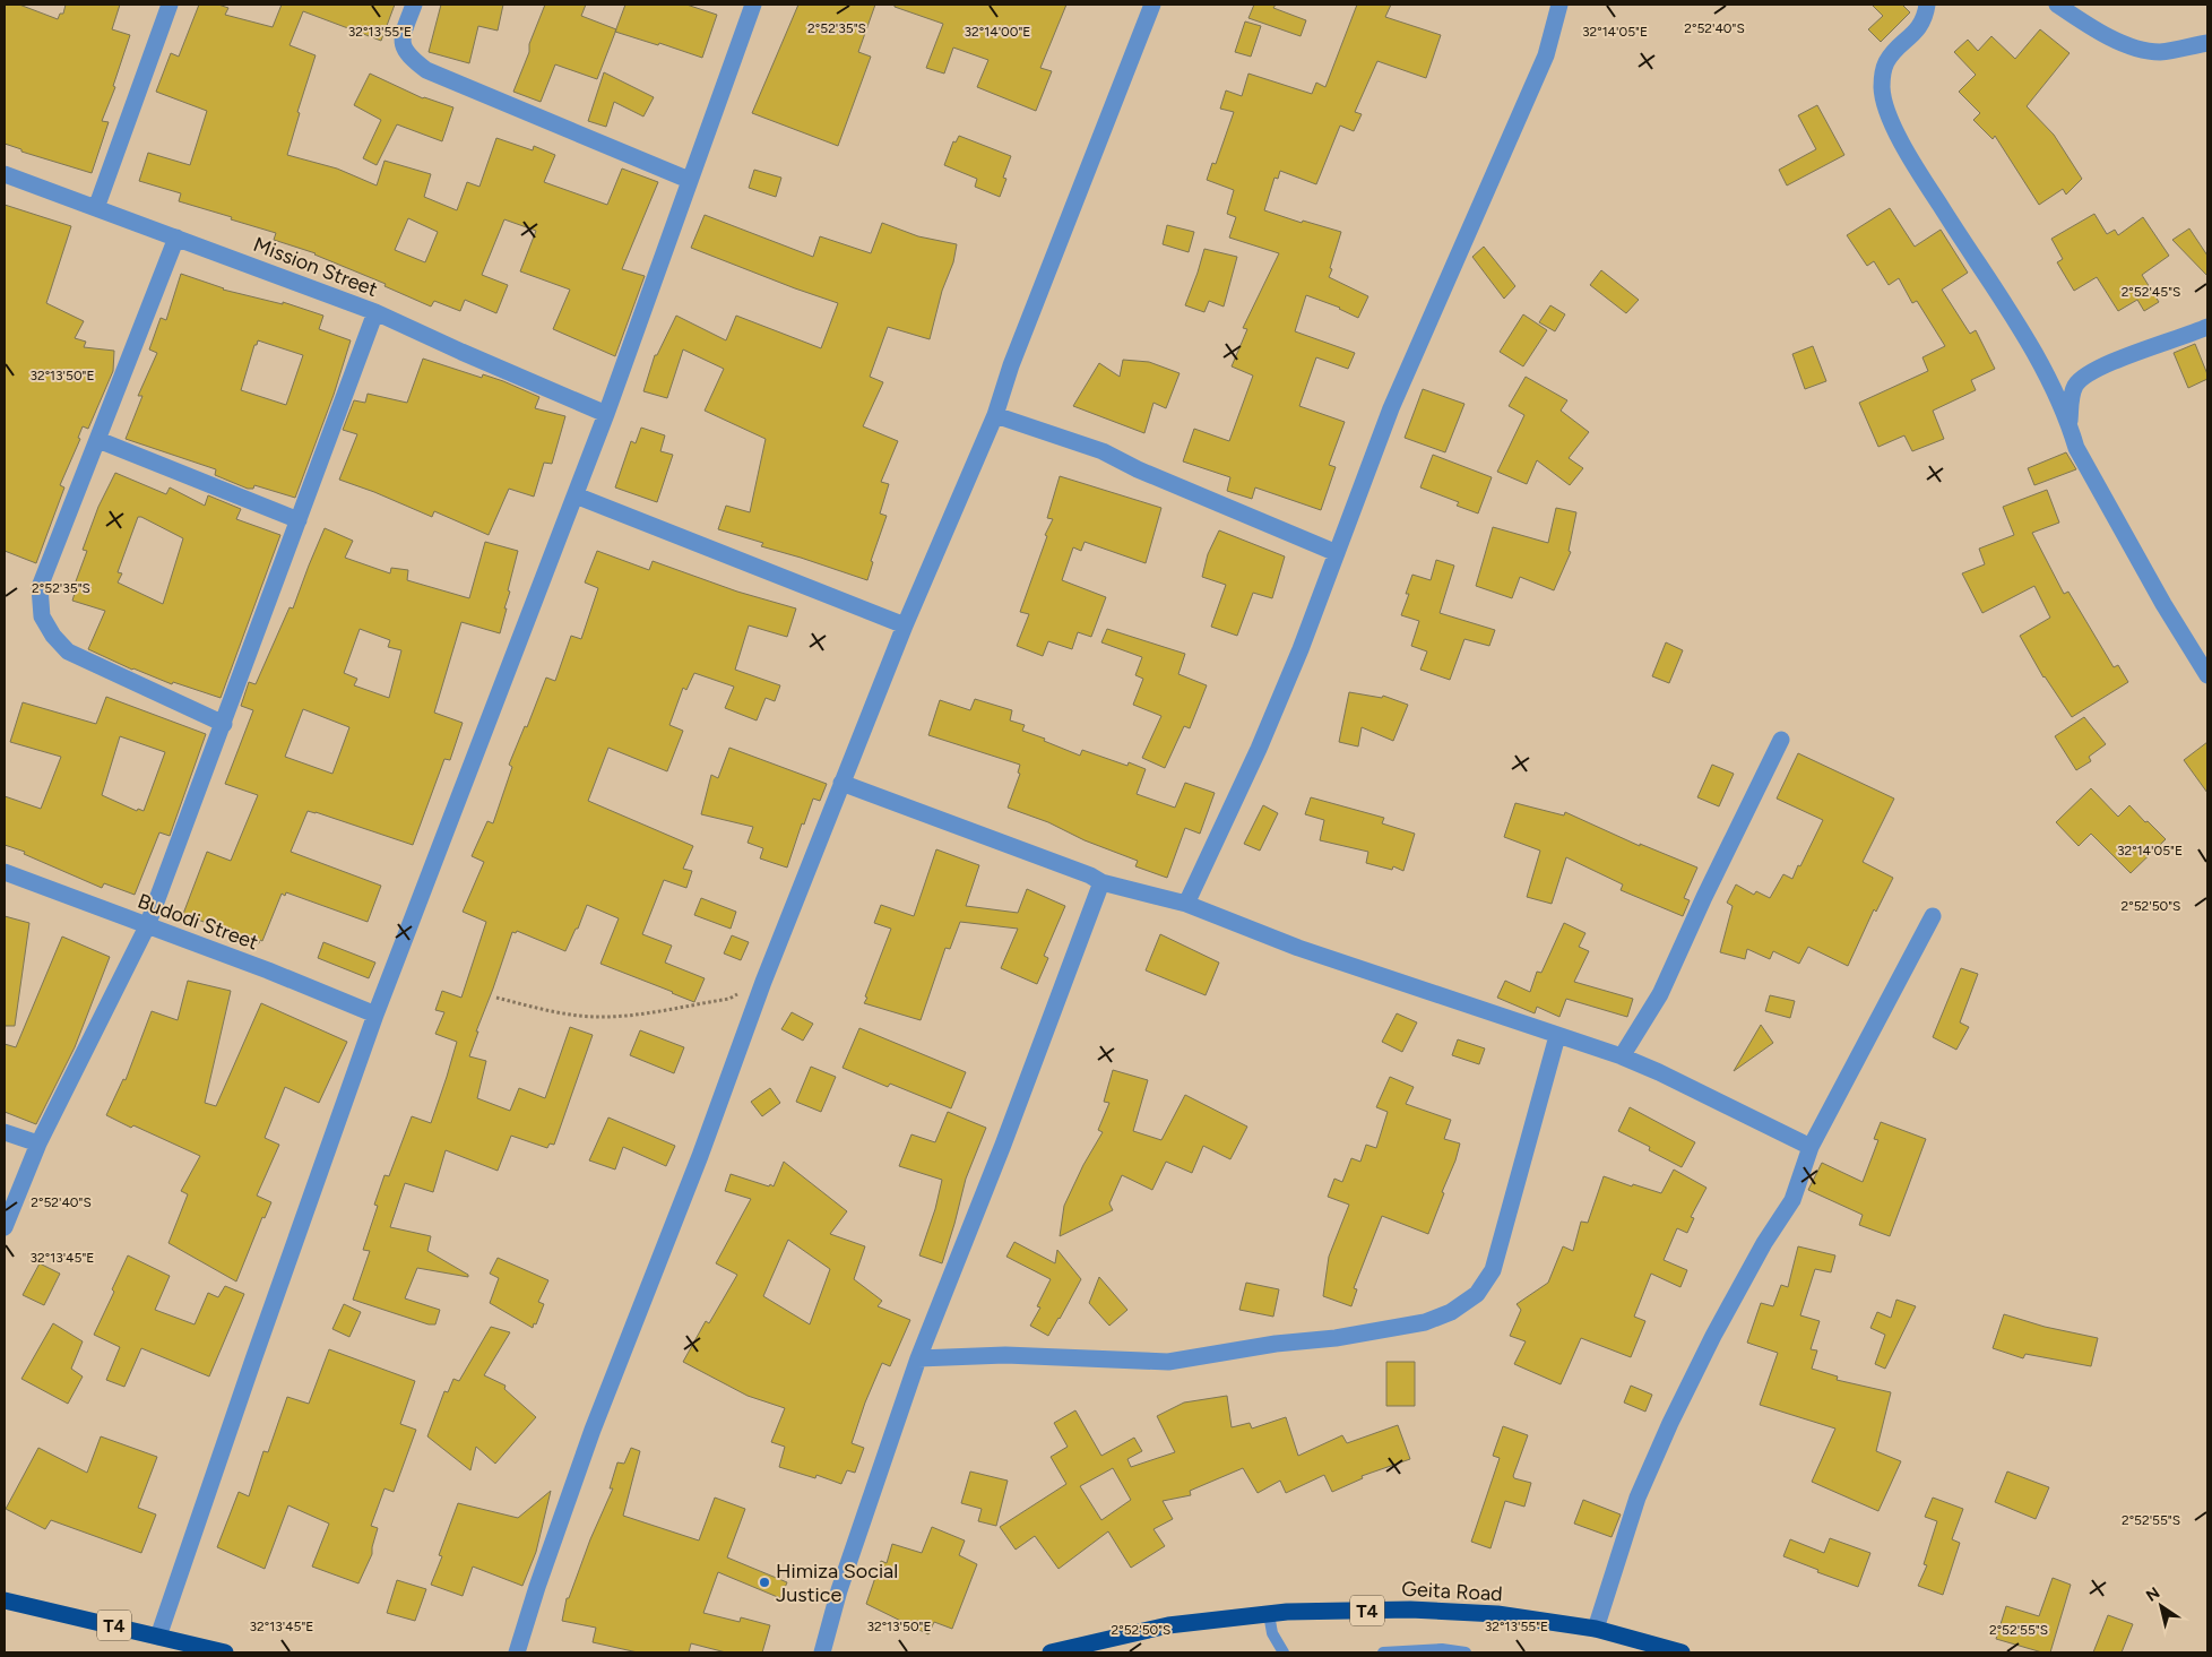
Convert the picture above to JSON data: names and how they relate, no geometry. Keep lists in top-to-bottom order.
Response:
{
  "streets": {
    "highway": ["Geita Road", "T4"],
    "street": ["Mission Street", "Budodi Street"]
  },
  "places": ["Himiza Social Justice"],
  "north": "top left",
  "coordinates": [
    "2°52'40\"S",
    "2°52'35\"S",
    "32°14'05\"E",
    "32°13'55\"E",
    "32°14'00\"E",
    "2°52'45\"S",
    "32°13'50\"E",
    "2°52'50\"S",
    "32°13'45\"E",
    "2°52'55\"S"
  ]
}
